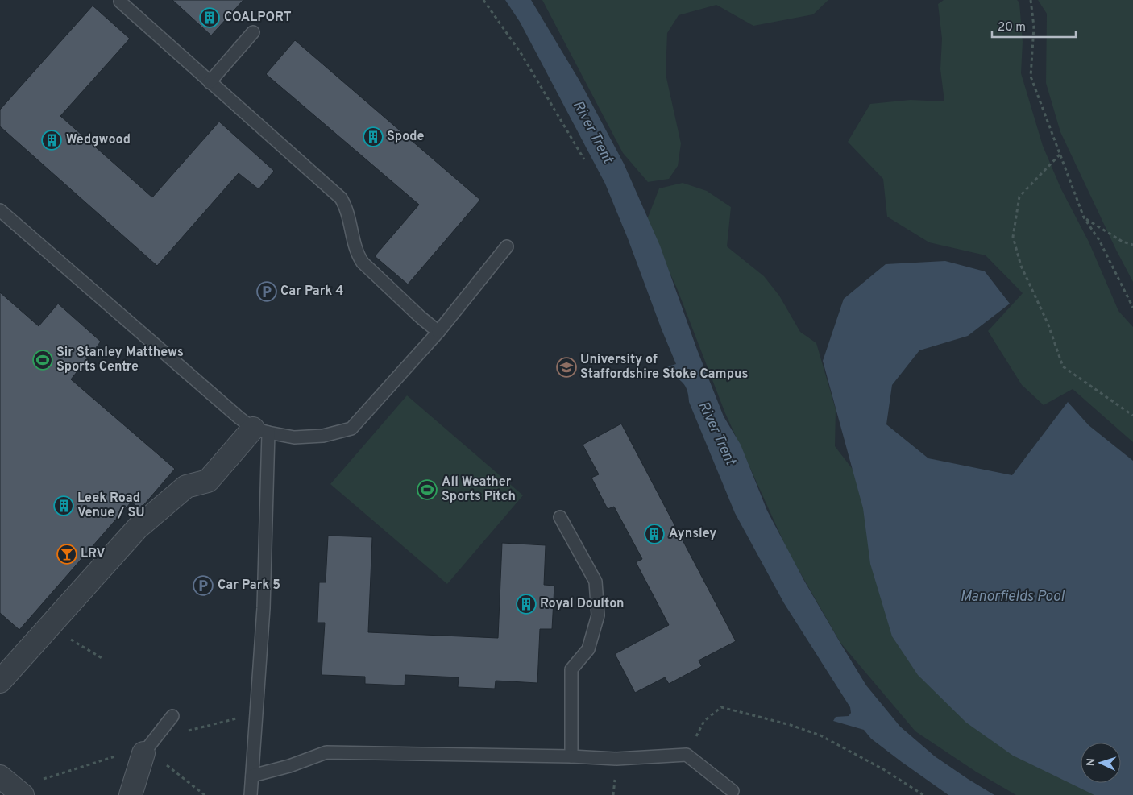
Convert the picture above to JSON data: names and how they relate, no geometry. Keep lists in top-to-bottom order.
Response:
{
  "water": ["River Trent", "Manorfields Pool"],
  "places": {
    "building": [
      "COALPORT",
      "Spode",
      "Wedgwood",
      "Leek Road Venue / SU",
      "Aynsley",
      "Royal Doulton"
    ],
    "parking": ["Car Park 4", "Car Park 5"],
    "sports": ["Sir Stanley Matthews Sports Centre", "All Weather Sports Pitch"],
    "school or university": ["University of Staffordshire Stoke Campus"],
    "bar": ["LRV"]
  },
  "scale_bar": "20 m",
  "north": "left"
}
